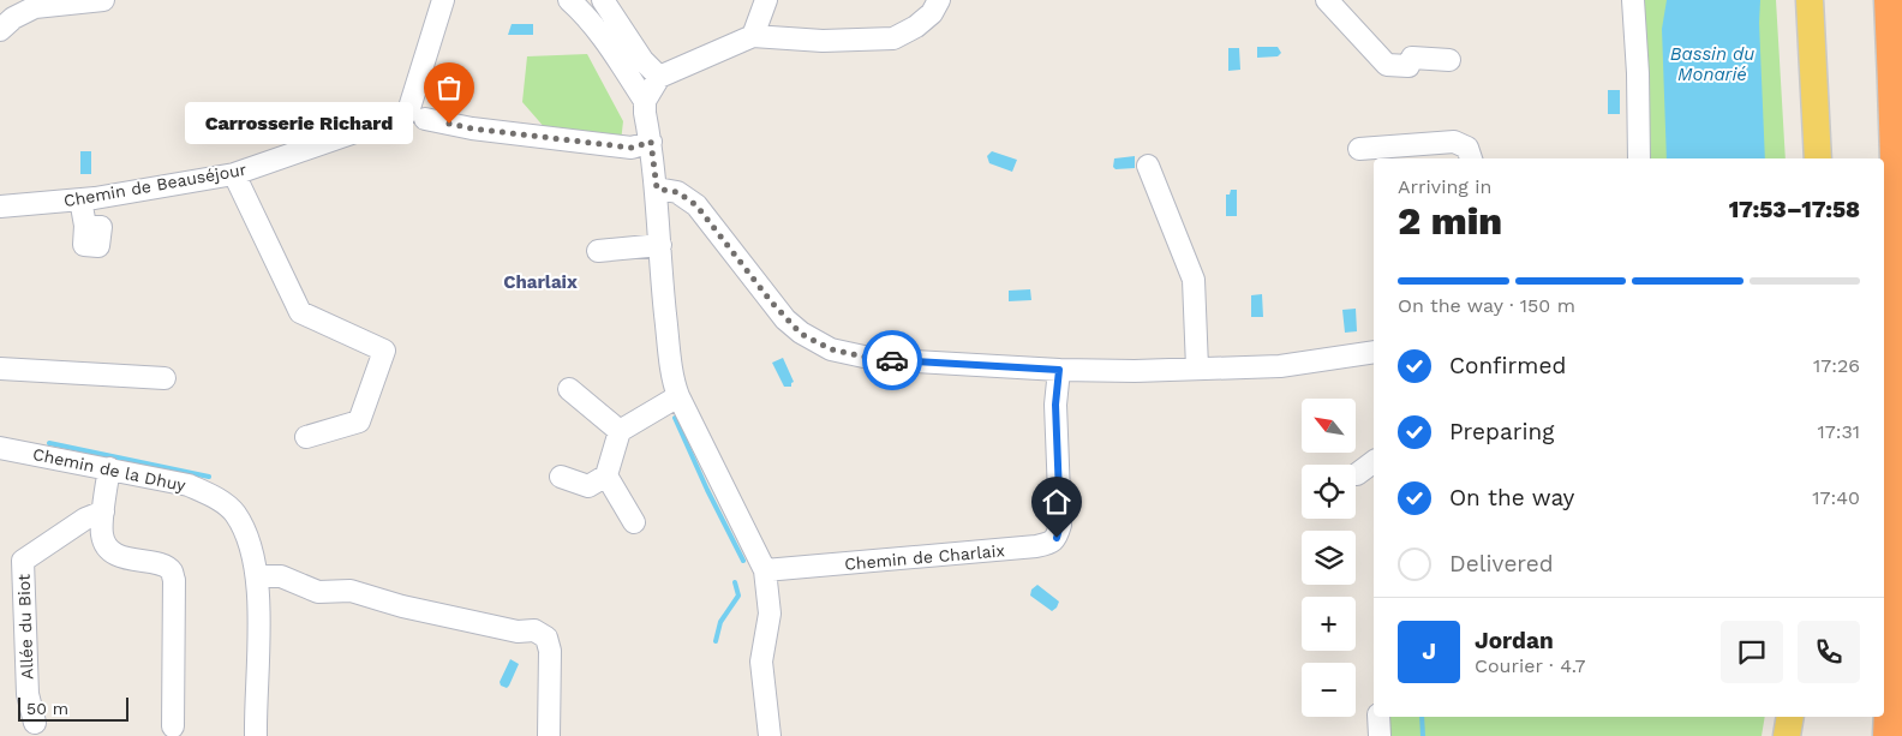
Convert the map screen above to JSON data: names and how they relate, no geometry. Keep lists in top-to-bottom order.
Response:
{
  "streets": {
    "street": [
      "Chemin de Beauséjour",
      "Chemin de la Dhuy",
      "Chemin de Charlaix",
      "Allée du Biot"
    ]
  },
  "districts": ["Charlaix"],
  "water": ["Bassin du Monarié"],
  "places": ["Carrosserie Richard"],
  "scale_bar": "50 m",
  "north": "top left",
  "page": {
    "bubble": "Carrosserie Richard",
    "heading": ["2 min", "Arriving in", "17:53–17:58"],
    "panel": ["Jordan", "Courier · 4.7"],
    "bar": "On the way · 150 m",
    "list": [
      ["Confirmed", "17:26"],
      ["Preparing", "17:31"],
      ["On the way", "17:40"],
      "Delivered"
    ],
    "map_buttons": ["+", "−"],
    "round": "J",
    "scale": "50 m"
  }
}
